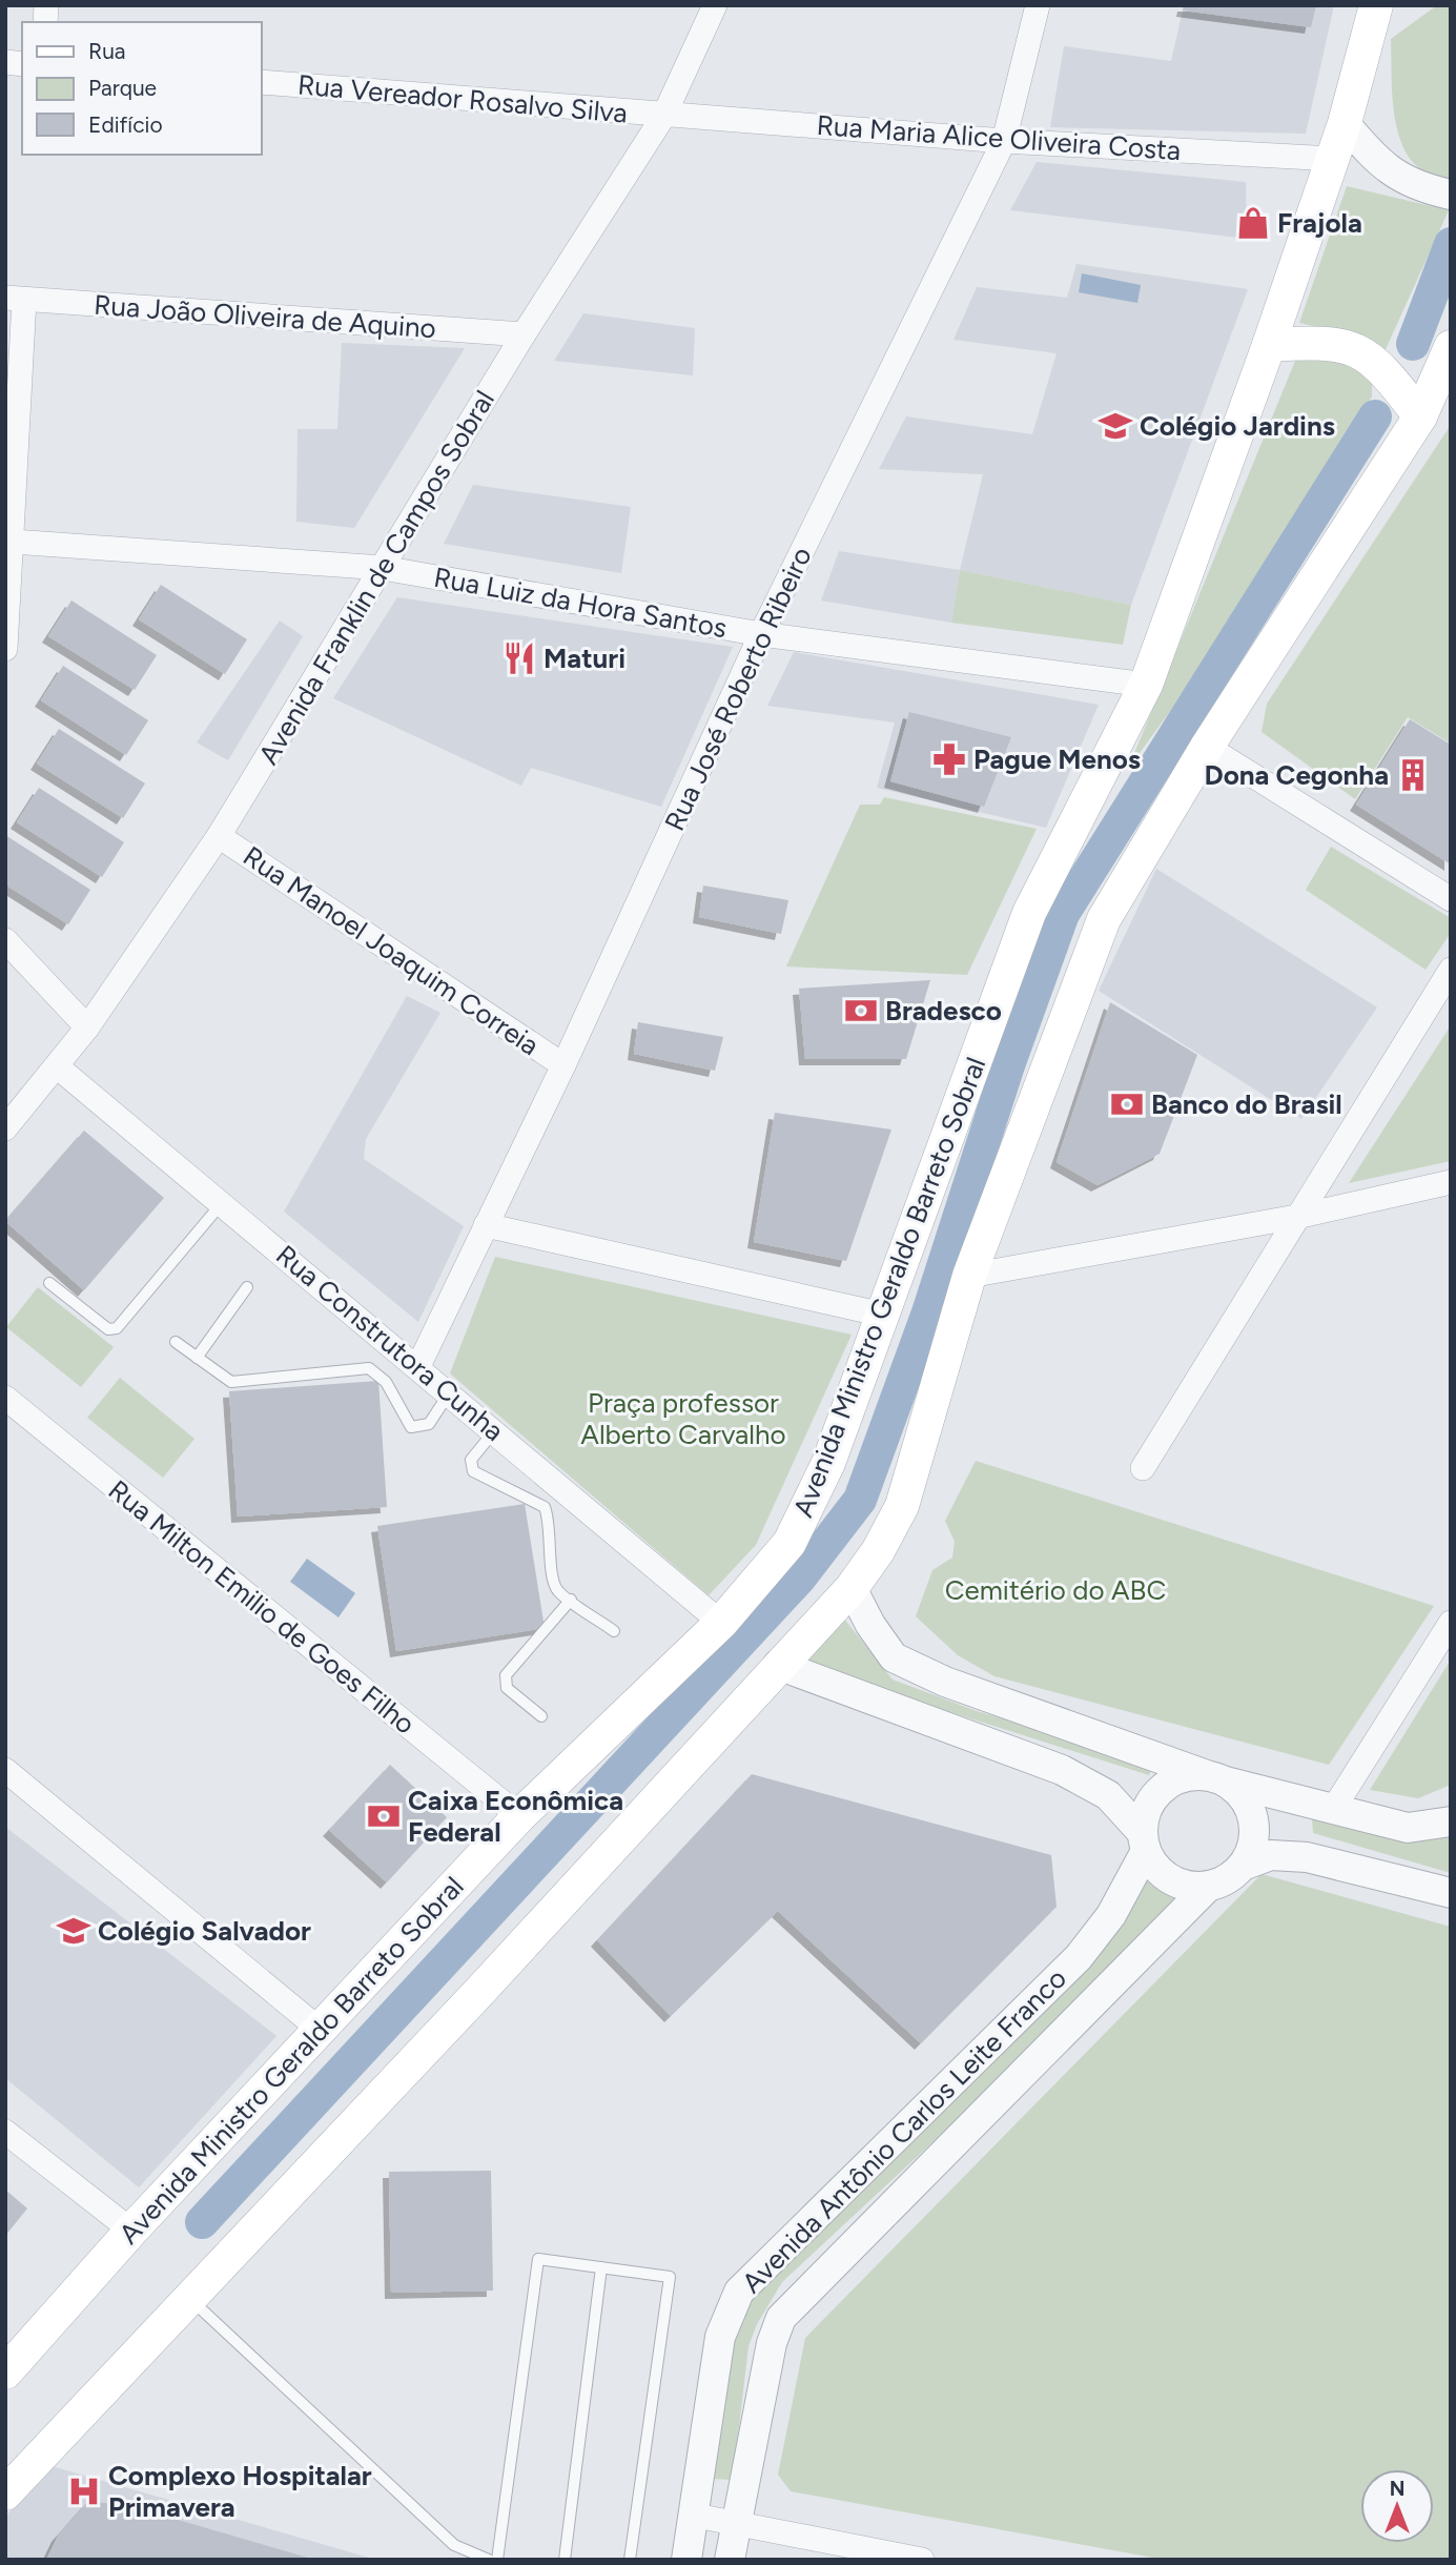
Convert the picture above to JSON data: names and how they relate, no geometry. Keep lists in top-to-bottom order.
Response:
{
  "streets": {
    "main road": ["Avenida Ministro Geraldo Barreto Sobral"],
    "street": [
      "Rua Vereador Rosalvo Silva",
      "Rua Maria Alice Oliveira Costa",
      "Rua João Oliveira de Aquino",
      "Avenida Franklin de Campos Sobral",
      "Rua Luiz da Hora Santos",
      "Rua José Roberto Ribeiro",
      "Rua Manoel Joaquim Correia",
      "Rua Construtora Cunha",
      "Rua Milton Emilio de Goes Filho",
      "Avenida Antônio Carlos Leite Franco"
    ]
  },
  "crossings": [
    ["Rua Vereador Rosalvo Silva", "Rua Maria Alice Oliveira Costa"],
    ["Rua Vereador Rosalvo Silva", "Avenida Franklin de Campos Sobral"],
    ["Rua Maria Alice Oliveira Costa", "Avenida Franklin de Campos Sobral"],
    ["Rua Maria Alice Oliveira Costa", "Rua José Roberto Ribeiro"],
    ["Rua Maria Alice Oliveira Costa", "Avenida Ministro Geraldo Barreto Sobral"],
    ["Rua João Oliveira de Aquino", "Avenida Franklin de Campos Sobral"],
    ["Avenida Franklin de Campos Sobral", "Rua Luiz da Hora Santos"],
    ["Avenida Franklin de Campos Sobral", "Rua Manoel Joaquim Correia"],
    ["Avenida Franklin de Campos Sobral", "Rua Construtora Cunha"],
    ["Rua Luiz da Hora Santos", "Rua José Roberto Ribeiro"],
    ["Rua Luiz da Hora Santos", "Avenida Ministro Geraldo Barreto Sobral"],
    ["Rua José Roberto Ribeiro", "Rua Manoel Joaquim Correia"],
    ["Rua José Roberto Ribeiro", "Rua Construtora Cunha"],
    ["Avenida Ministro Geraldo Barreto Sobral", "Rua Construtora Cunha"],
    ["Avenida Ministro Geraldo Barreto Sobral", "Rua Milton Emilio de Goes Filho"]
  ],
  "parks": ["Praça professor Alberto Carvalho", "Cemitério do ABC"],
  "places": {
    "shop": ["Frajola"],
    "school or university": ["Colégio Jardins", "Colégio Salvador"],
    "restaurant": ["Maturi"],
    "pharmacy": ["Pague Menos"],
    "building": ["Dona Cegonha"],
    "bank": ["Bradesco", "Banco do Brasil", "Caixa Econômica Federal"],
    "hospital": ["Complexo Hospitalar Primavera"]
  },
  "legend": ["Rua", "Parque", "Edifício"],
  "north": "top"
}
